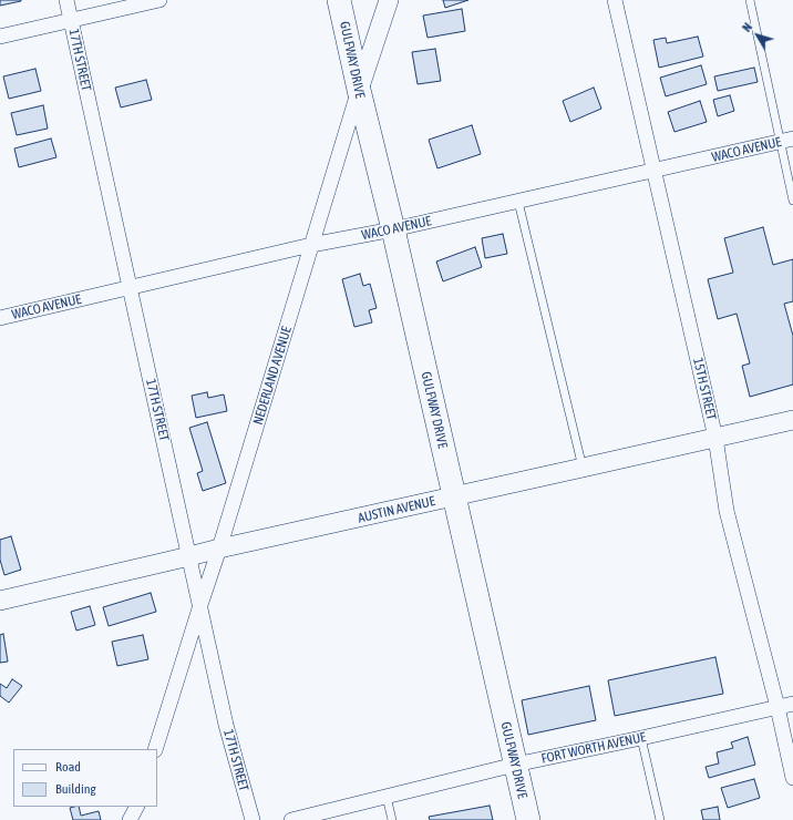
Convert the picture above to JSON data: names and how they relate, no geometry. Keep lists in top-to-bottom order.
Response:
{
  "streets": {
    "main road": ["GULFWAY DRIVE"],
    "street": [
      "17TH STREET",
      "WACO AVENUE",
      "NEDERLAND AVENUE",
      "15TH STREET",
      "AUSTIN AVENUE",
      "FORT WORTH AVENUE"
    ]
  },
  "crossings": [
    ["17TH STREET", "WACO AVENUE"],
    ["17TH STREET", "NEDERLAND AVENUE"],
    ["17TH STREET", "AUSTIN AVENUE"],
    ["GULFWAY DRIVE", "WACO AVENUE"],
    ["GULFWAY DRIVE", "NEDERLAND AVENUE"],
    ["GULFWAY DRIVE", "AUSTIN AVENUE"],
    ["GULFWAY DRIVE", "FORT WORTH AVENUE"],
    ["WACO AVENUE", "NEDERLAND AVENUE"],
    ["WACO AVENUE", "15TH STREET"],
    ["NEDERLAND AVENUE", "AUSTIN AVENUE"],
    ["15TH STREET", "AUSTIN AVENUE"],
    ["15TH STREET", "FORT WORTH AVENUE"]
  ],
  "legend": ["Road", "Building"],
  "north": "top left"
}
